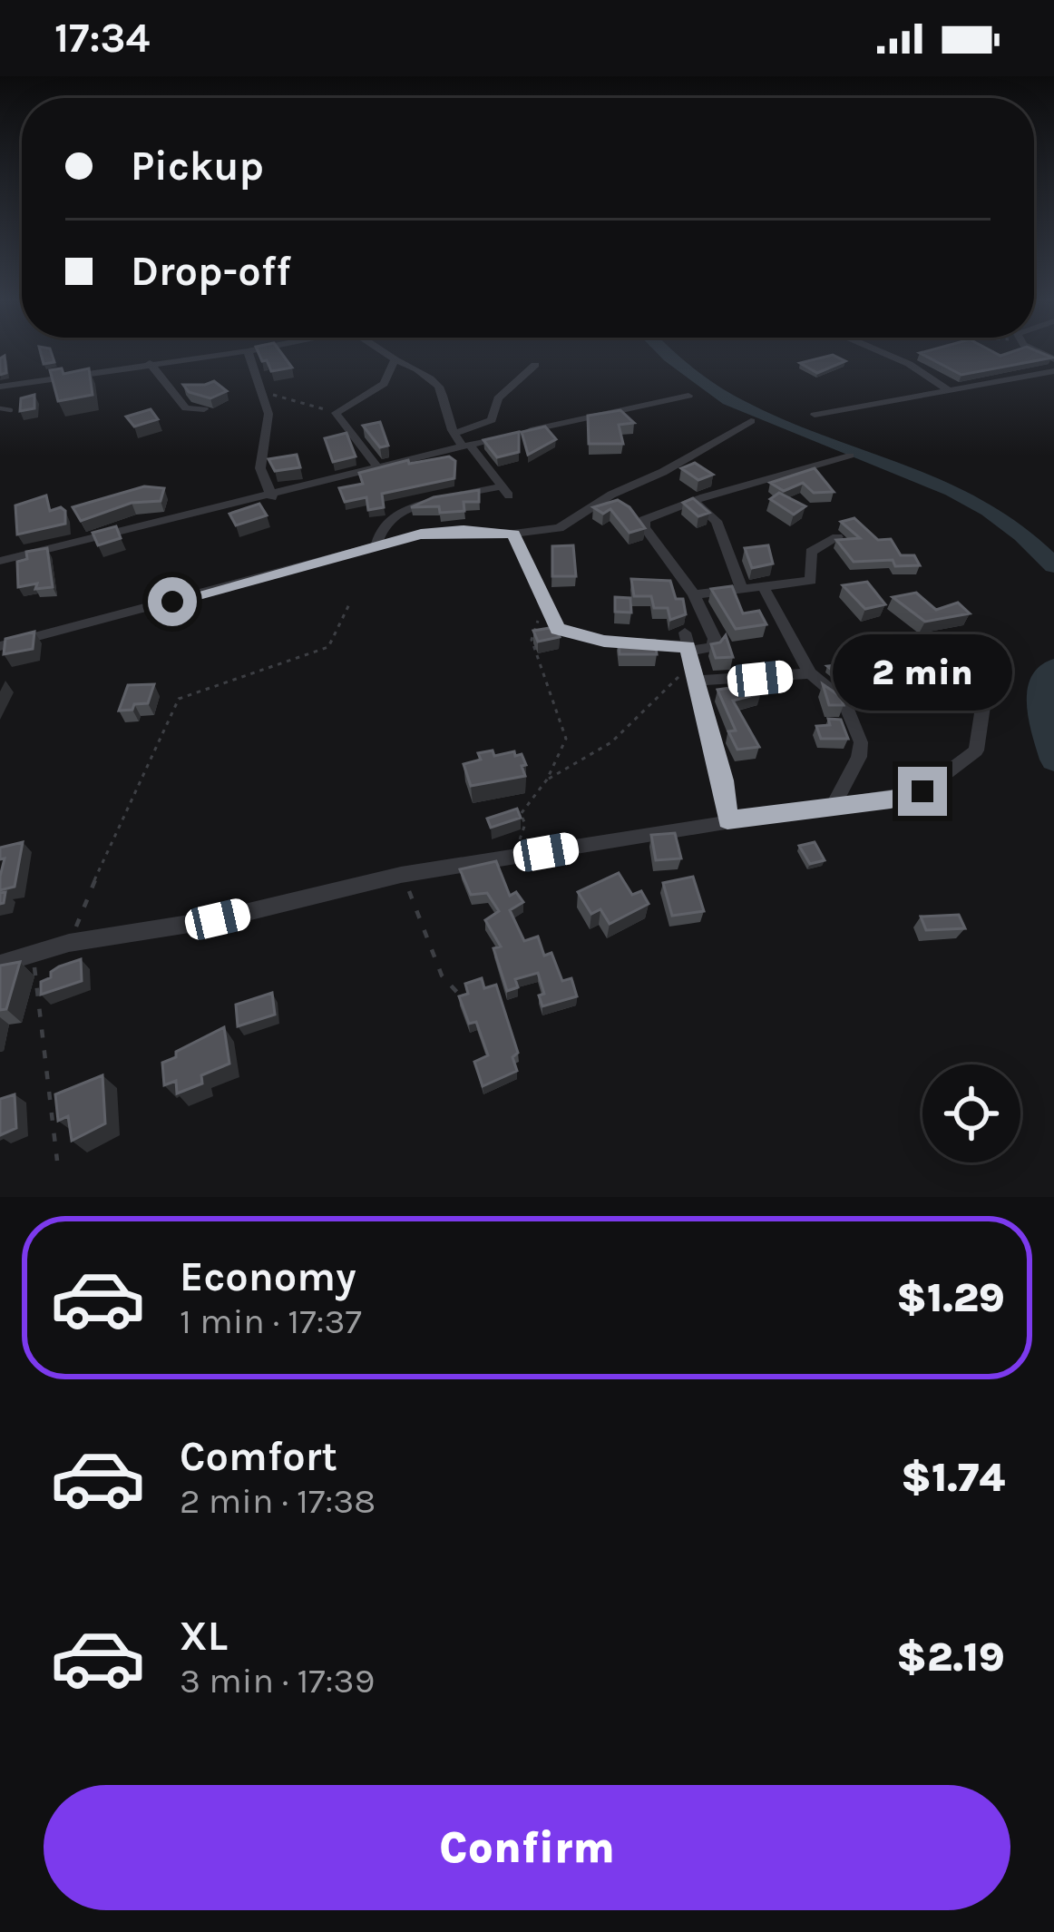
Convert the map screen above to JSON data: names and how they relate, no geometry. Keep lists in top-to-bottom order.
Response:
{
  "page": {
    "status": "17:34",
    "banner": ["Pickup", "Drop-off"],
    "bubble": "2 min",
    "list": [
      {
        "name": "Economy",
        "note": "1 min · 17:37",
        "value": "$1.29"
      },
      {
        "name": "Comfort",
        "note": "2 min · 17:38",
        "value": "$1.74"
      },
      {
        "name": "XL",
        "note": "3 min · 17:39",
        "value": "$2.19"
      }
    ],
    "buttons": "Confirm"
  }
}
